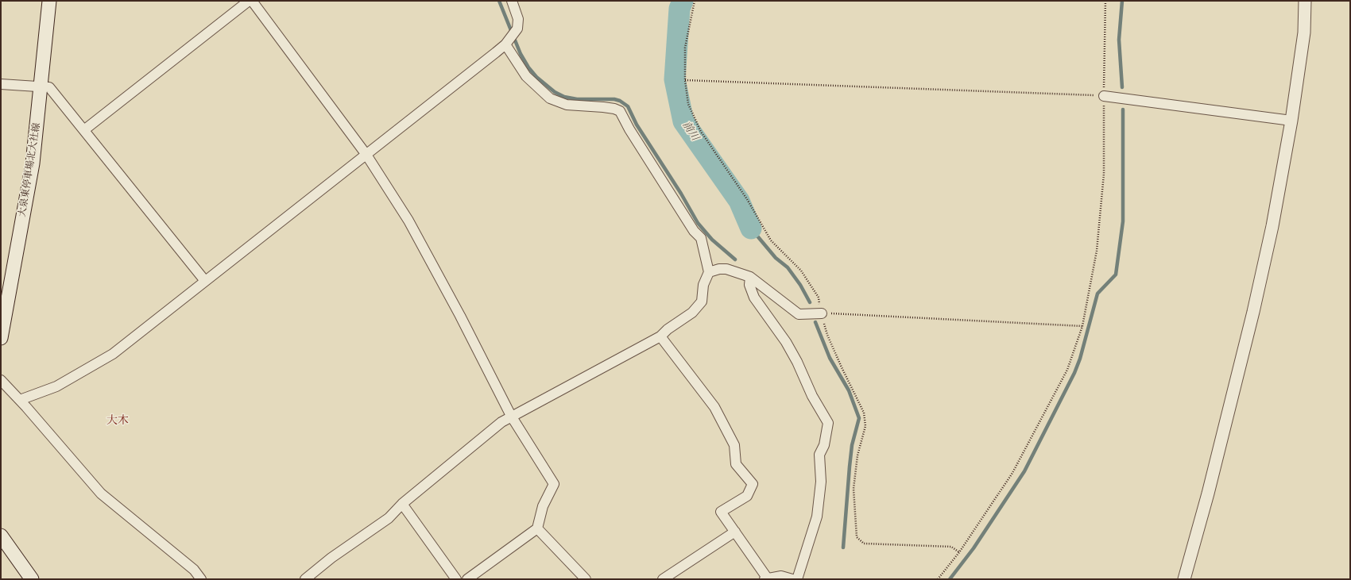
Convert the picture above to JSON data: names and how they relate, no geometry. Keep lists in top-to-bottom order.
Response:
{
  "streets": {
    "main road": ["大泉東停車場北大社線"]
  },
  "districts": ["大木"],
  "water": ["前川"]
}
